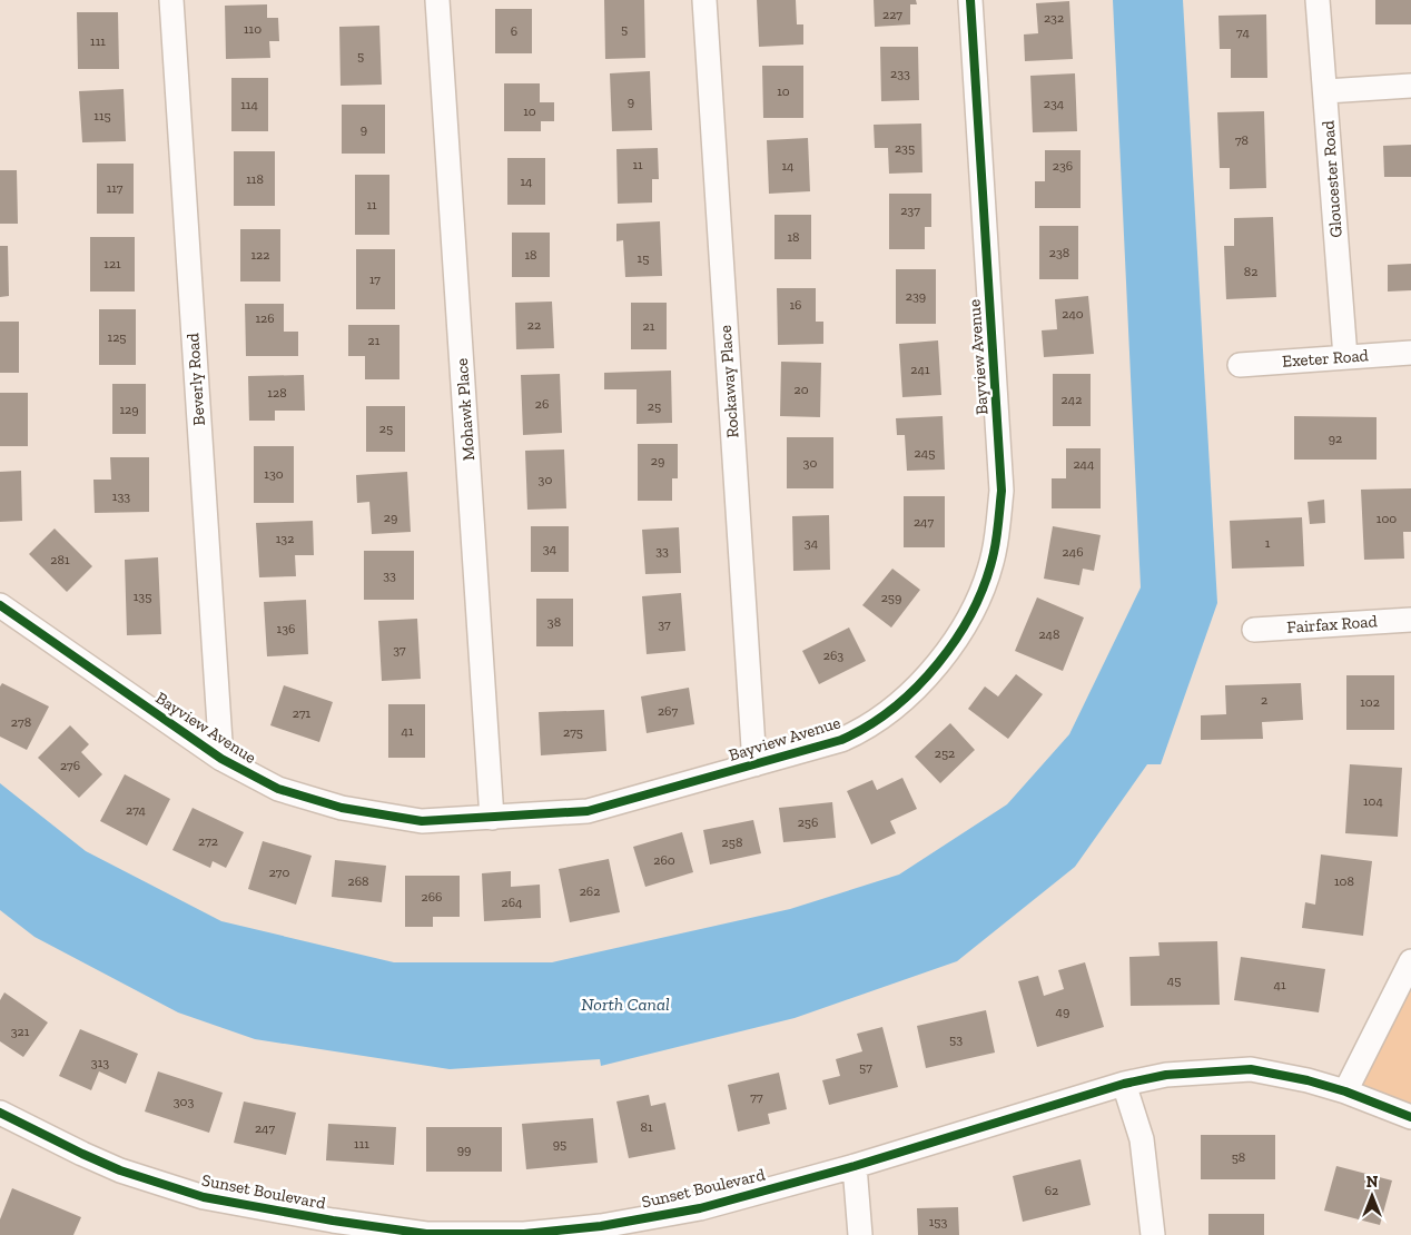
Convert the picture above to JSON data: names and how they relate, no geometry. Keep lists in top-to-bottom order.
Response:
{
  "streets": {
    "street": [
      "Gloucester Road",
      "Bayview Avenue",
      "Exeter Road",
      "Beverly Road",
      "Rockaway Place",
      "Mohawk Place",
      "Fairfax Road",
      "Sunset Boulevard"
    ]
  },
  "crossings": [
    ["Gloucester Road", "Exeter Road"],
    ["Bayview Avenue", "Beverly Road"],
    ["Bayview Avenue", "Rockaway Place"],
    ["Bayview Avenue", "Mohawk Place"]
  ],
  "water": ["North Canal"],
  "house_numbers": [
    "227",
    "232",
    "110",
    "5",
    "6",
    "74",
    "111",
    "5",
    "233",
    "10",
    "9",
    "234",
    "114",
    "10",
    "115",
    "9",
    "78",
    "235",
    "11",
    "14",
    "236",
    "118",
    "14",
    "117",
    "11",
    "237",
    "18",
    "238",
    "122",
    "18",
    "15",
    "121",
    "82",
    "17",
    "239",
    "16",
    "240",
    "126",
    "22",
    "21",
    "125",
    "21",
    "241",
    "20",
    "128",
    "242",
    "26",
    "25",
    "129",
    "25",
    "92",
    "245",
    "29",
    "30",
    "244",
    "130",
    "30",
    "133",
    "29",
    "100",
    "247",
    "132",
    "34",
    "1",
    "34",
    "33",
    "246",
    "281",
    "33",
    "135",
    "259",
    "38",
    "37",
    "136",
    "248",
    "37",
    "263",
    "2",
    "102",
    "267",
    "271",
    "278",
    "41",
    "275",
    "252",
    "276",
    "104",
    "274",
    "256",
    "272",
    "258",
    "260",
    "270",
    "268",
    "108",
    "262",
    "266",
    "264",
    "45",
    "41",
    "49",
    "321",
    "53",
    "313",
    "57",
    "77",
    "303",
    "81",
    "247",
    "111",
    "95",
    "99",
    "58",
    "62",
    "153"
  ],
  "north": "top"
}
